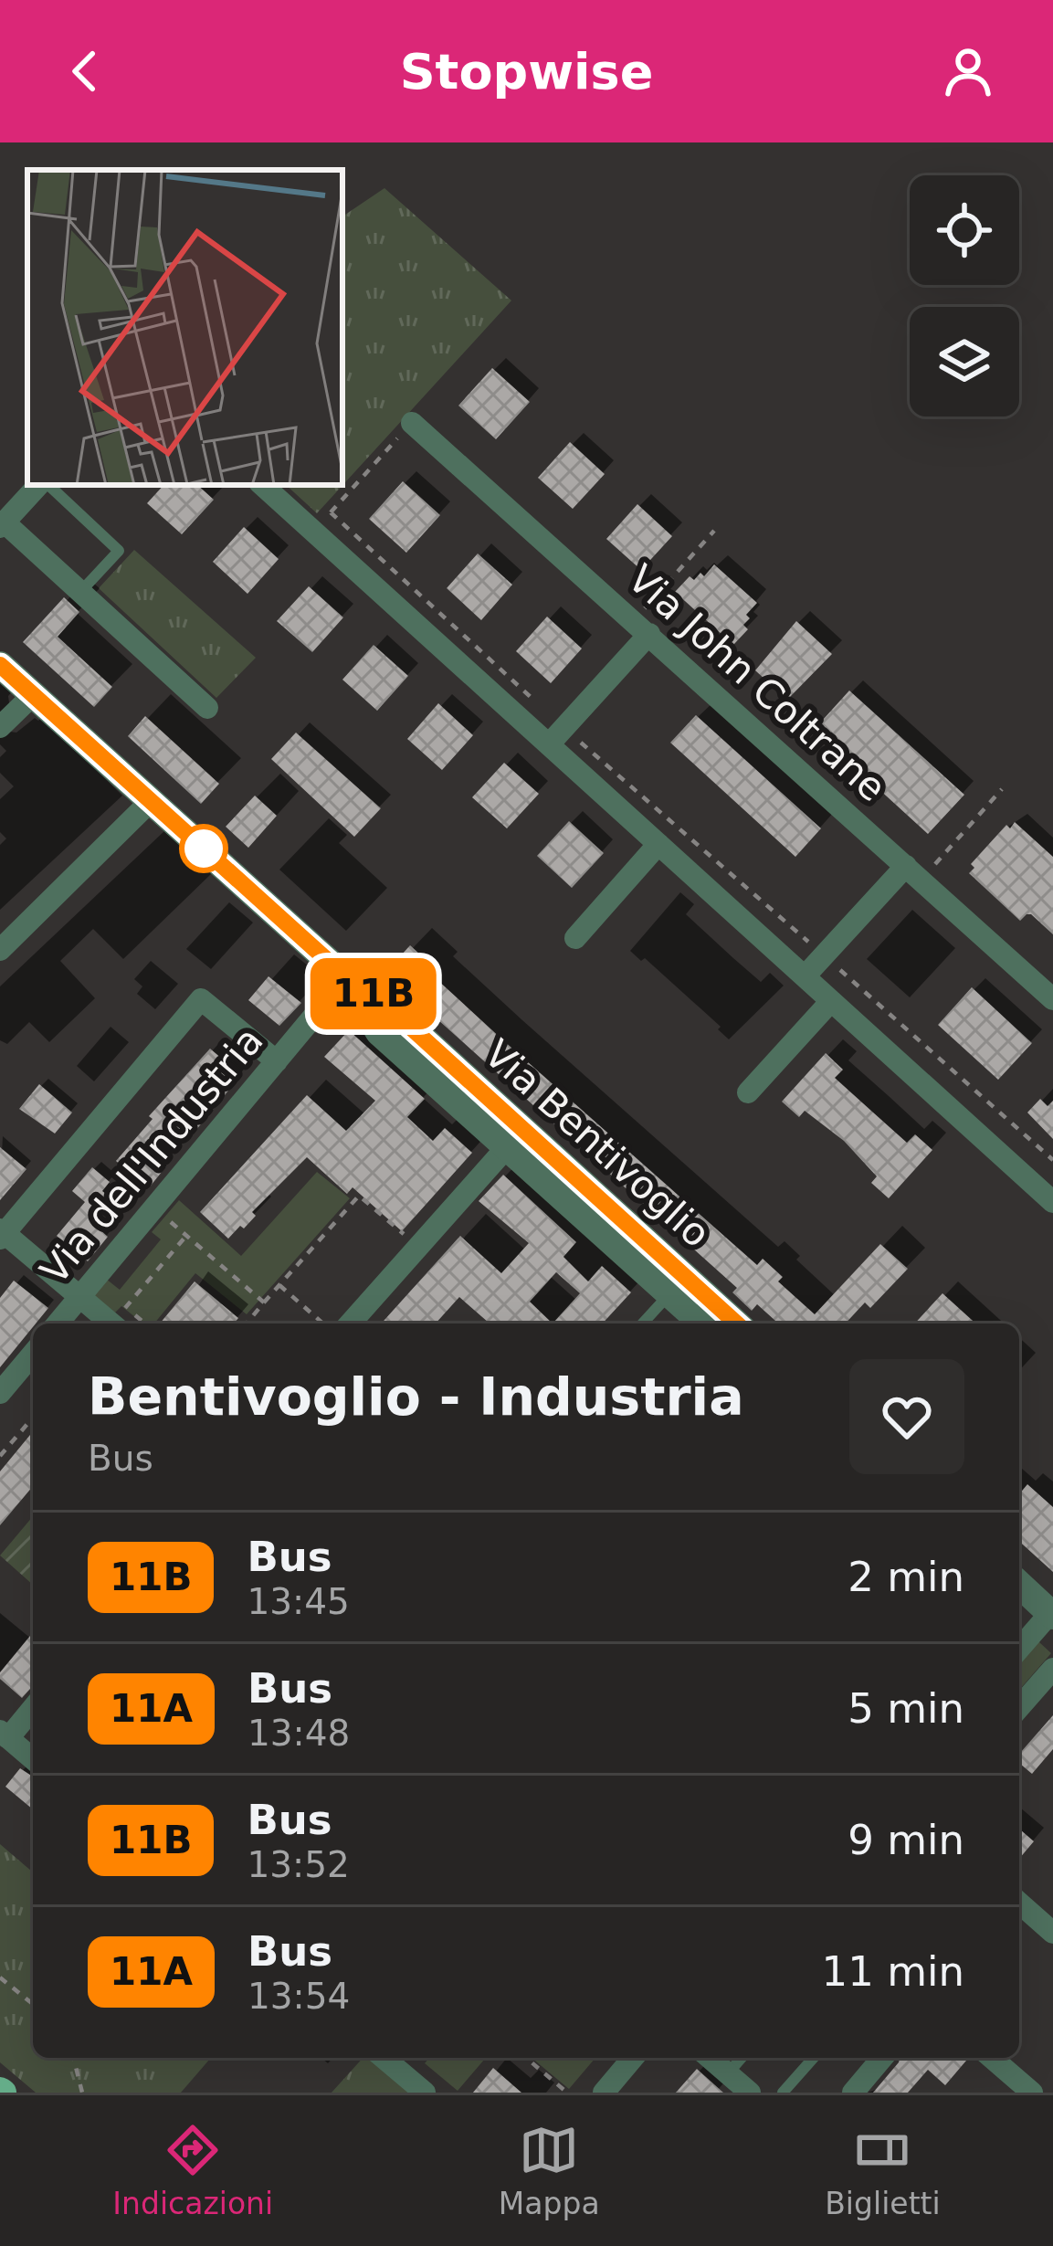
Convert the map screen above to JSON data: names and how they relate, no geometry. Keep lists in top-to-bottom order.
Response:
{
  "streets": {
    "street": ["Via John Coltrane", "Via Bentivoglio", "Via dell'Industria"]
  },
  "crossings": [
    ["Via Bentivoglio", "Via dell'Industria"]
  ],
  "lines": ["bus line 11B"],
  "page": {
    "header": "Stopwise",
    "on_map": "11B",
    "heading": ["Bentivoglio - Industria", "Bus"],
    "list": [
      {
        "mark": "11B",
        "name": "Bus",
        "note": "13:45",
        "value": "2 min"
      },
      {
        "mark": "11A",
        "name": "Bus",
        "note": "13:48",
        "value": "5 min"
      },
      {
        "mark": "11B",
        "name": "Bus",
        "note": "13:52",
        "value": "9 min"
      },
      {
        "mark": "11A",
        "name": "Bus",
        "note": "13:54",
        "value": "11 min"
      }
    ],
    "tabs": ["Indicazioni", "Mappa", "Biglietti"]
  }
}
